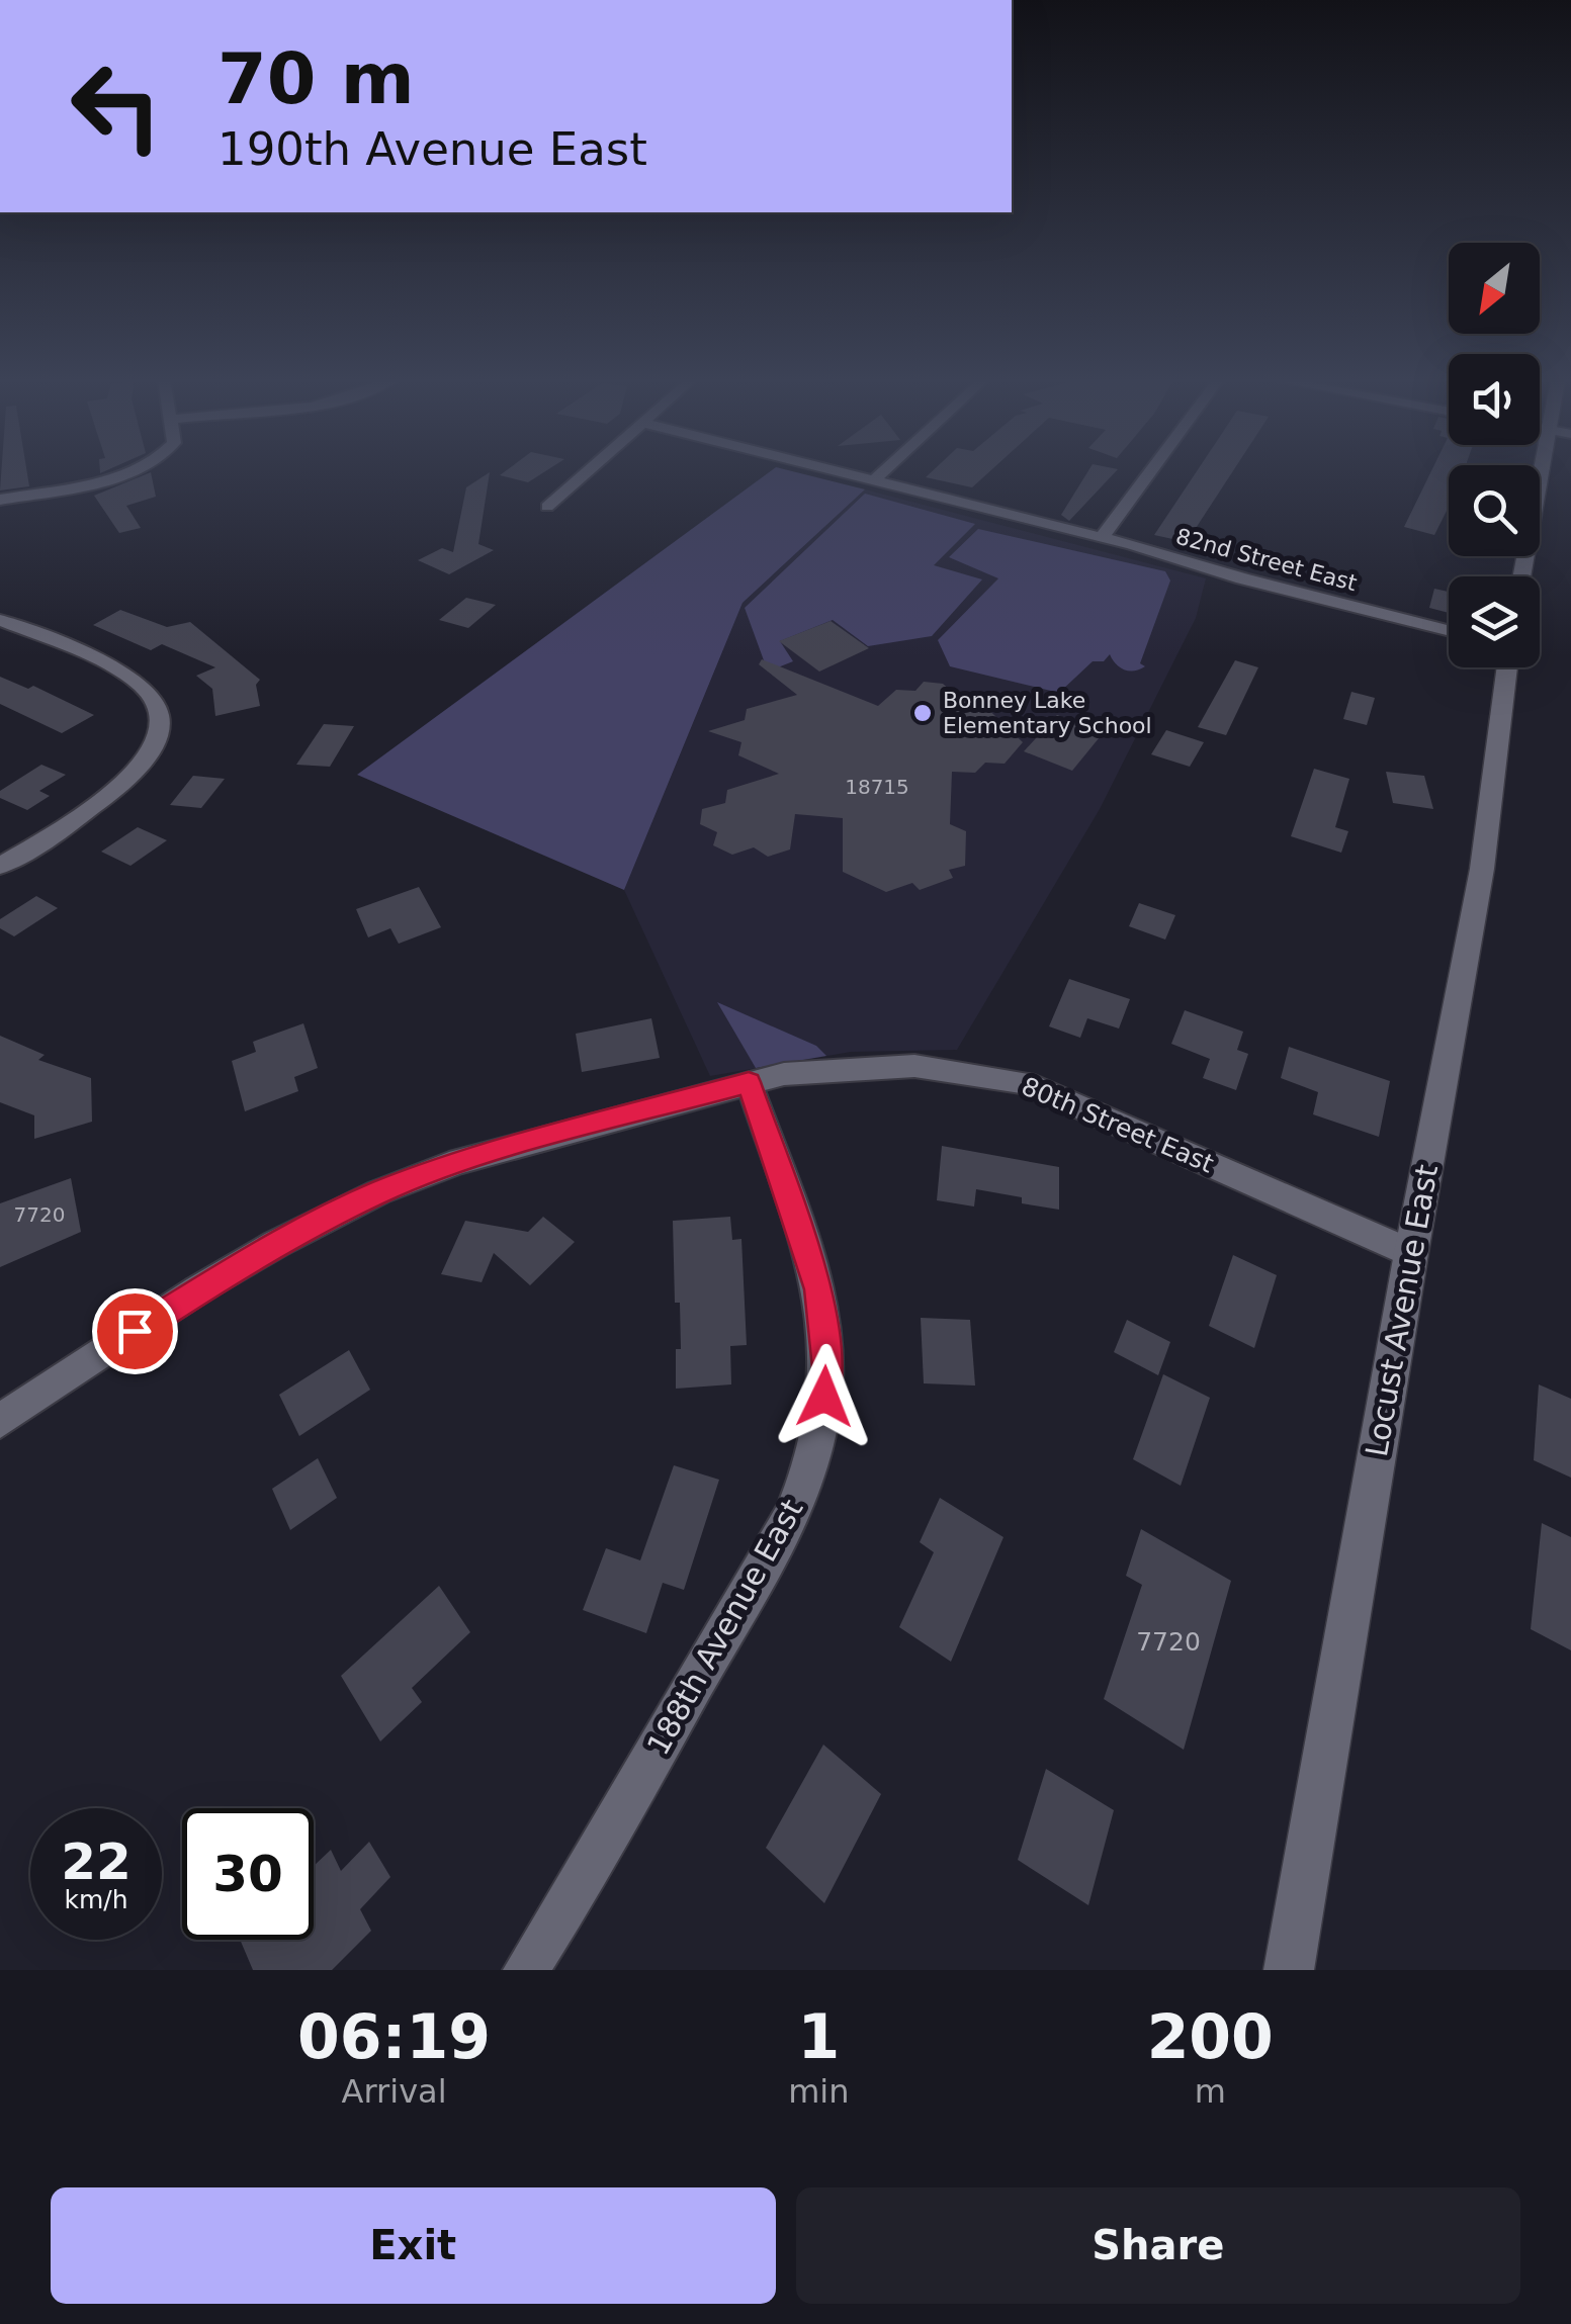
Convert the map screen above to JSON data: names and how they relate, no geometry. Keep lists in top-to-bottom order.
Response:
{
  "streets": {
    "street": [
      "82nd Street East",
      "80th Street East",
      "Locust Avenue East",
      "188th Avenue East"
    ]
  },
  "crossings": [
    ["80th Street East", "Locust Avenue East"],
    ["80th Street East", "188th Avenue East"]
  ],
  "places": ["Bonney Lake Elementary School"],
  "house_numbers": ["18715", "7720", "7720"],
  "north": "bottom left",
  "page": {
    "turn": ["70 m", "190th Avenue East"],
    "speed": "22 km/h",
    "limit": "30",
    "eta": [
      "06:19",
      "Arrival",
      "1",
      "min",
      "200",
      "m"
    ],
    "buttons": ["Exit", "Share"]
  }
}
